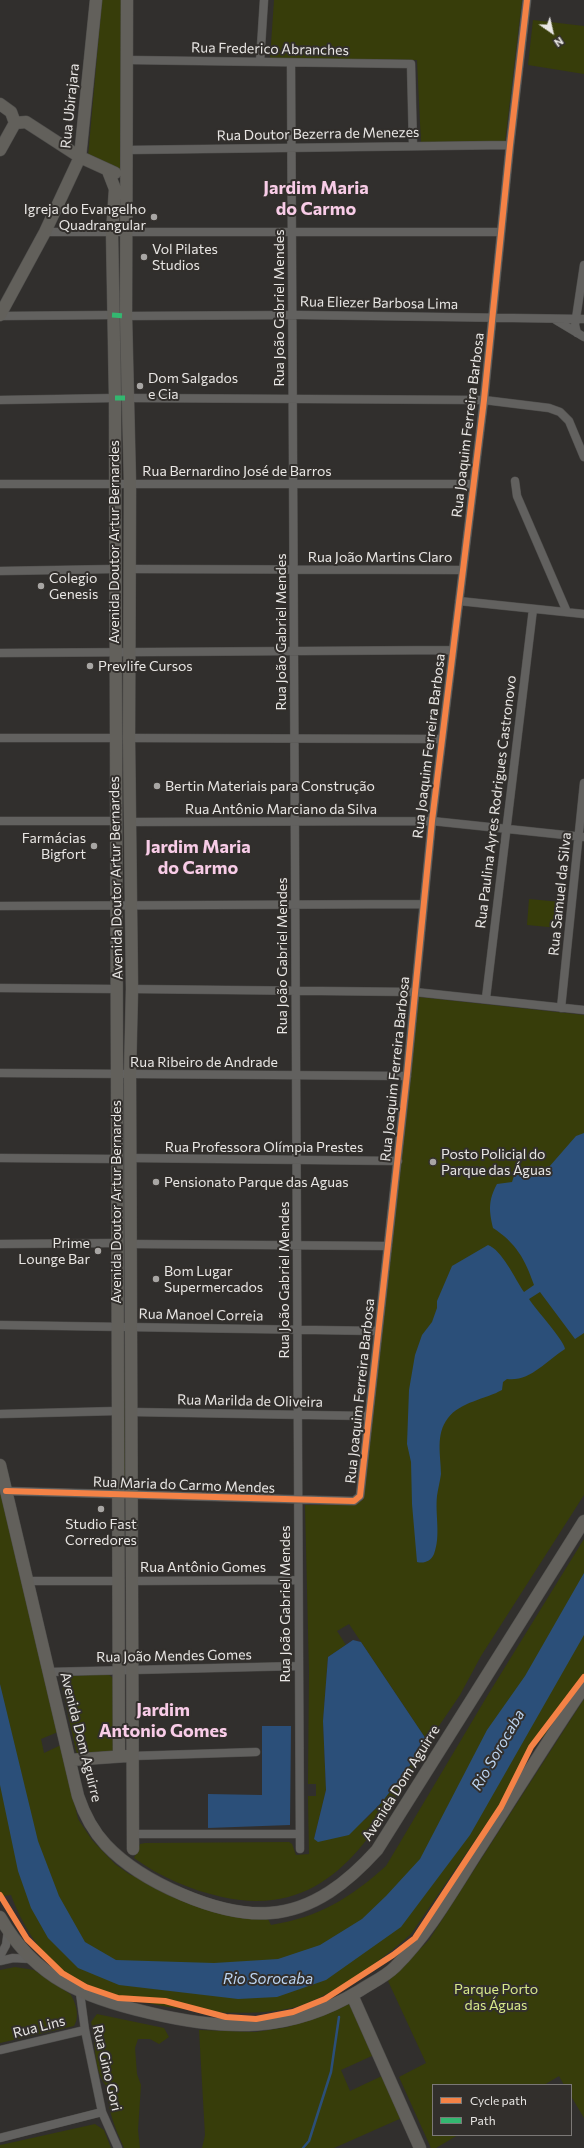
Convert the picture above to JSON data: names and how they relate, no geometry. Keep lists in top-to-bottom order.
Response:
{
  "streets": {
    "main road": ["Rua Ubirajara", "Avenida Doutor Artur Bernardes", "Avenida Dom Aguirre"],
    "street": [
      "Rua Frederico Abranches",
      "Rua Doutor Bezerra de Menezes",
      "Rua Eliezer Barbosa Lima",
      "Rua João Gabriel Mendes",
      "Rua Joaquim Ferreira Barbosa",
      "Rua Bernardino José de Barros",
      "Rua João Martins Claro",
      "Rua Paulina Ayres Rodrigues Castronovo",
      "Rua Antônio Marciano da Silva",
      "Rua Samuel da Silva",
      "Rua Ribeiro de Andrade",
      "Rua Professora Olímpia Prestes",
      "Rua Manoel Correia",
      "Rua Marilda de Oliveira",
      "Rua Maria do Carmo Mendes",
      "Rua Antônio Gomes",
      "Rua João Mendes Gomes",
      "Rua Lins",
      "Rua Gino Gori"
    ]
  },
  "crossings": [
    ["Rua Frederico Abranches", "Rua Doutor Bezerra de Menezes"],
    ["Rua Frederico Abranches", "Rua João Gabriel Mendes"],
    ["Rua Frederico Abranches", "Avenida Doutor Artur Bernardes"],
    ["Rua Doutor Bezerra de Menezes", "Rua João Gabriel Mendes"],
    ["Rua Doutor Bezerra de Menezes", "Rua Joaquim Ferreira Barbosa"],
    ["Rua Doutor Bezerra de Menezes", "Avenida Doutor Artur Bernardes"],
    ["Rua Eliezer Barbosa Lima", "Rua João Gabriel Mendes"],
    ["Rua Eliezer Barbosa Lima", "Rua Joaquim Ferreira Barbosa"],
    ["Rua Eliezer Barbosa Lima", "Avenida Doutor Artur Bernardes"],
    ["Rua João Gabriel Mendes", "Rua Bernardino José de Barros"],
    ["Rua João Gabriel Mendes", "Rua João Martins Claro"],
    ["Rua João Gabriel Mendes", "Rua Antônio Marciano da Silva"],
    ["Rua João Gabriel Mendes", "Rua Ribeiro de Andrade"],
    ["Rua João Gabriel Mendes", "Rua Professora Olímpia Prestes"],
    ["Rua João Gabriel Mendes", "Rua Manoel Correia"],
    ["Rua João Gabriel Mendes", "Rua Marilda de Oliveira"],
    ["Rua João Gabriel Mendes", "Rua Maria do Carmo Mendes"],
    ["Rua João Gabriel Mendes", "Rua Antônio Gomes"],
    ["Rua João Gabriel Mendes", "Rua João Mendes Gomes"],
    ["Rua Joaquim Ferreira Barbosa", "Rua Bernardino José de Barros"],
    ["Rua Joaquim Ferreira Barbosa", "Rua João Martins Claro"],
    ["Rua Joaquim Ferreira Barbosa", "Rua Antônio Marciano da Silva"],
    ["Rua Joaquim Ferreira Barbosa", "Rua Ribeiro de Andrade"],
    ["Rua Joaquim Ferreira Barbosa", "Rua Professora Olímpia Prestes"],
    ["Rua Joaquim Ferreira Barbosa", "Rua Manoel Correia"],
    ["Rua Joaquim Ferreira Barbosa", "Rua Marilda de Oliveira"],
    ["Rua Joaquim Ferreira Barbosa", "Rua Maria do Carmo Mendes"],
    ["Rua Bernardino José de Barros", "Avenida Doutor Artur Bernardes"],
    ["Avenida Doutor Artur Bernardes", "Rua João Martins Claro"],
    ["Avenida Doutor Artur Bernardes", "Rua Antônio Marciano da Silva"],
    ["Avenida Doutor Artur Bernardes", "Rua Ribeiro de Andrade"],
    ["Avenida Doutor Artur Bernardes", "Rua Professora Olímpia Prestes"],
    ["Avenida Doutor Artur Bernardes", "Rua Manoel Correia"],
    ["Avenida Doutor Artur Bernardes", "Rua Marilda de Oliveira"],
    ["Avenida Doutor Artur Bernardes", "Rua Maria do Carmo Mendes"],
    ["Avenida Doutor Artur Bernardes", "Rua Antônio Gomes"],
    ["Avenida Doutor Artur Bernardes", "Rua João Mendes Gomes"],
    ["Rua Paulina Ayres Rodrigues Castronovo", "Rua Antônio Marciano da Silva"],
    ["Rua Antônio Marciano da Silva", "Rua Samuel da Silva"],
    ["Rua Maria do Carmo Mendes", "Avenida Dom Aguirre"],
    ["Rua João Mendes Gomes", "Avenida Dom Aguirre"],
    ["Rua Lins", "Rua Gino Gori"]
  ],
  "districts": ["Jardim Maria do Carmo", "Jardim Maria do Carmo", "Jardim Antonio Gomes"],
  "water": ["Rio Sorocaba"],
  "parks": ["Parque Porto das Águas"],
  "places": [
    "Igreja do Evangelho Quadrangular",
    "Vol Pilates Studios",
    "Dom Salgados e Cia",
    "Colegio Genesis",
    "Prevlife Cursos",
    "Bertin Materiais para Construção",
    "Farmácias Bigfort",
    "Posto Policial do Parque das Águas",
    "Pensionato Parque das Aguas",
    "Prime Lounge Bar",
    "Bom Lugar Supermercados",
    "Studio Fast Corredores"
  ],
  "legend": ["Cycle path", "Path"],
  "north": "bottom right"
}
